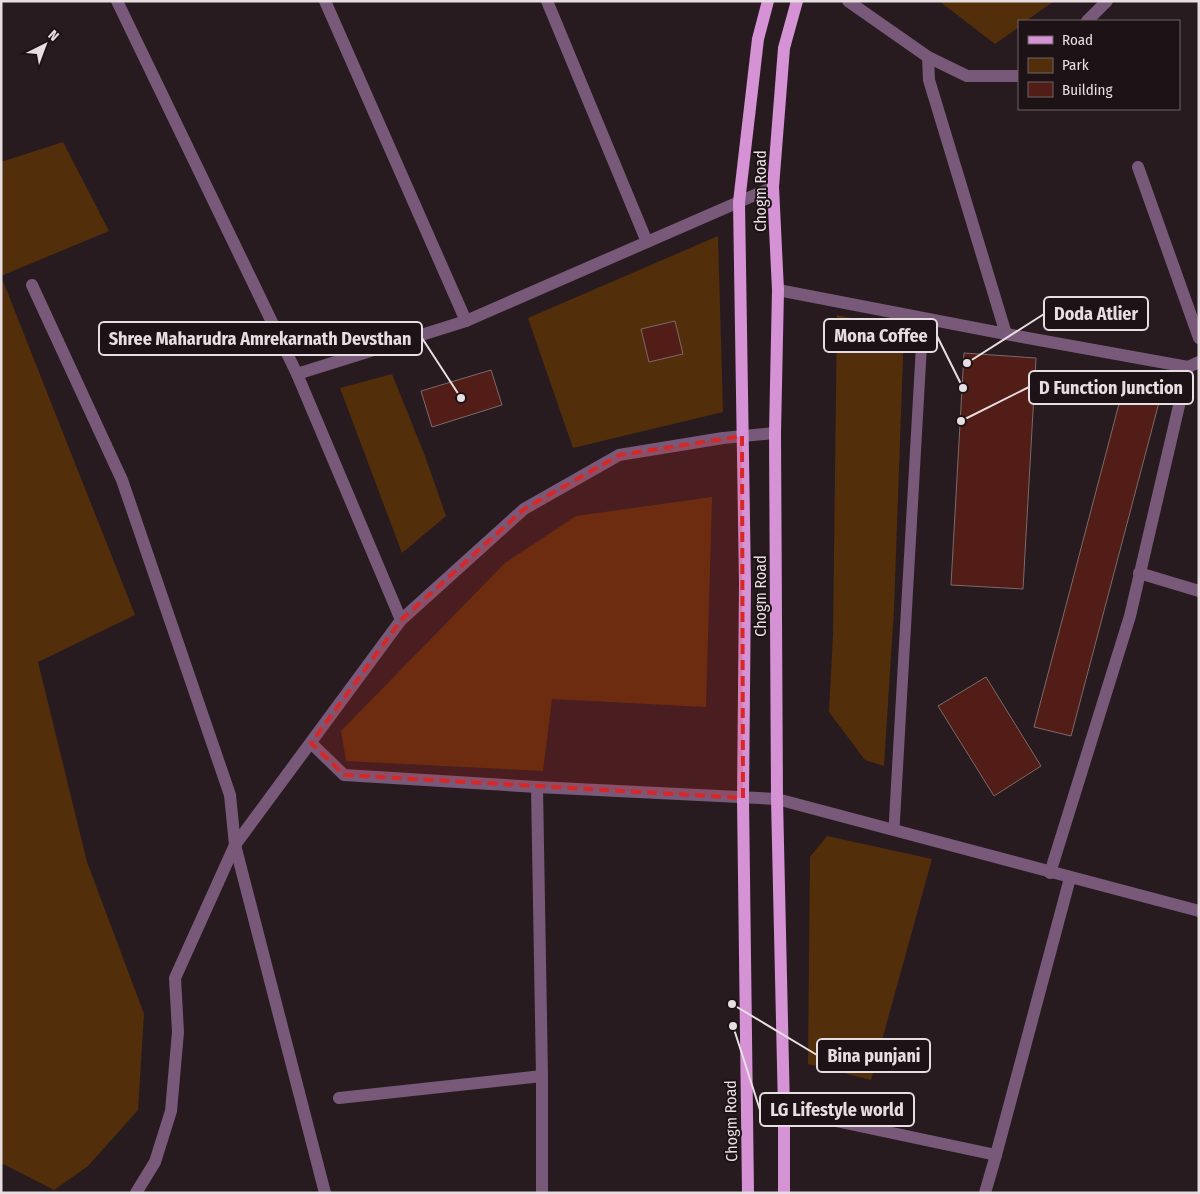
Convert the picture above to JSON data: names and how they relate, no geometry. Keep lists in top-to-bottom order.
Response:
{
  "streets": {
    "main road": ["Chogm Road"]
  },
  "places": [
    "Doda Atlier",
    "Mona Coffee",
    "Shree Maharudra Amrekarnath Devsthan",
    "D Function Junction",
    "Bina punjani",
    "LG Lifestyle world"
  ],
  "legend": ["Road", "Park", "Building"],
  "north": "top right"
}
